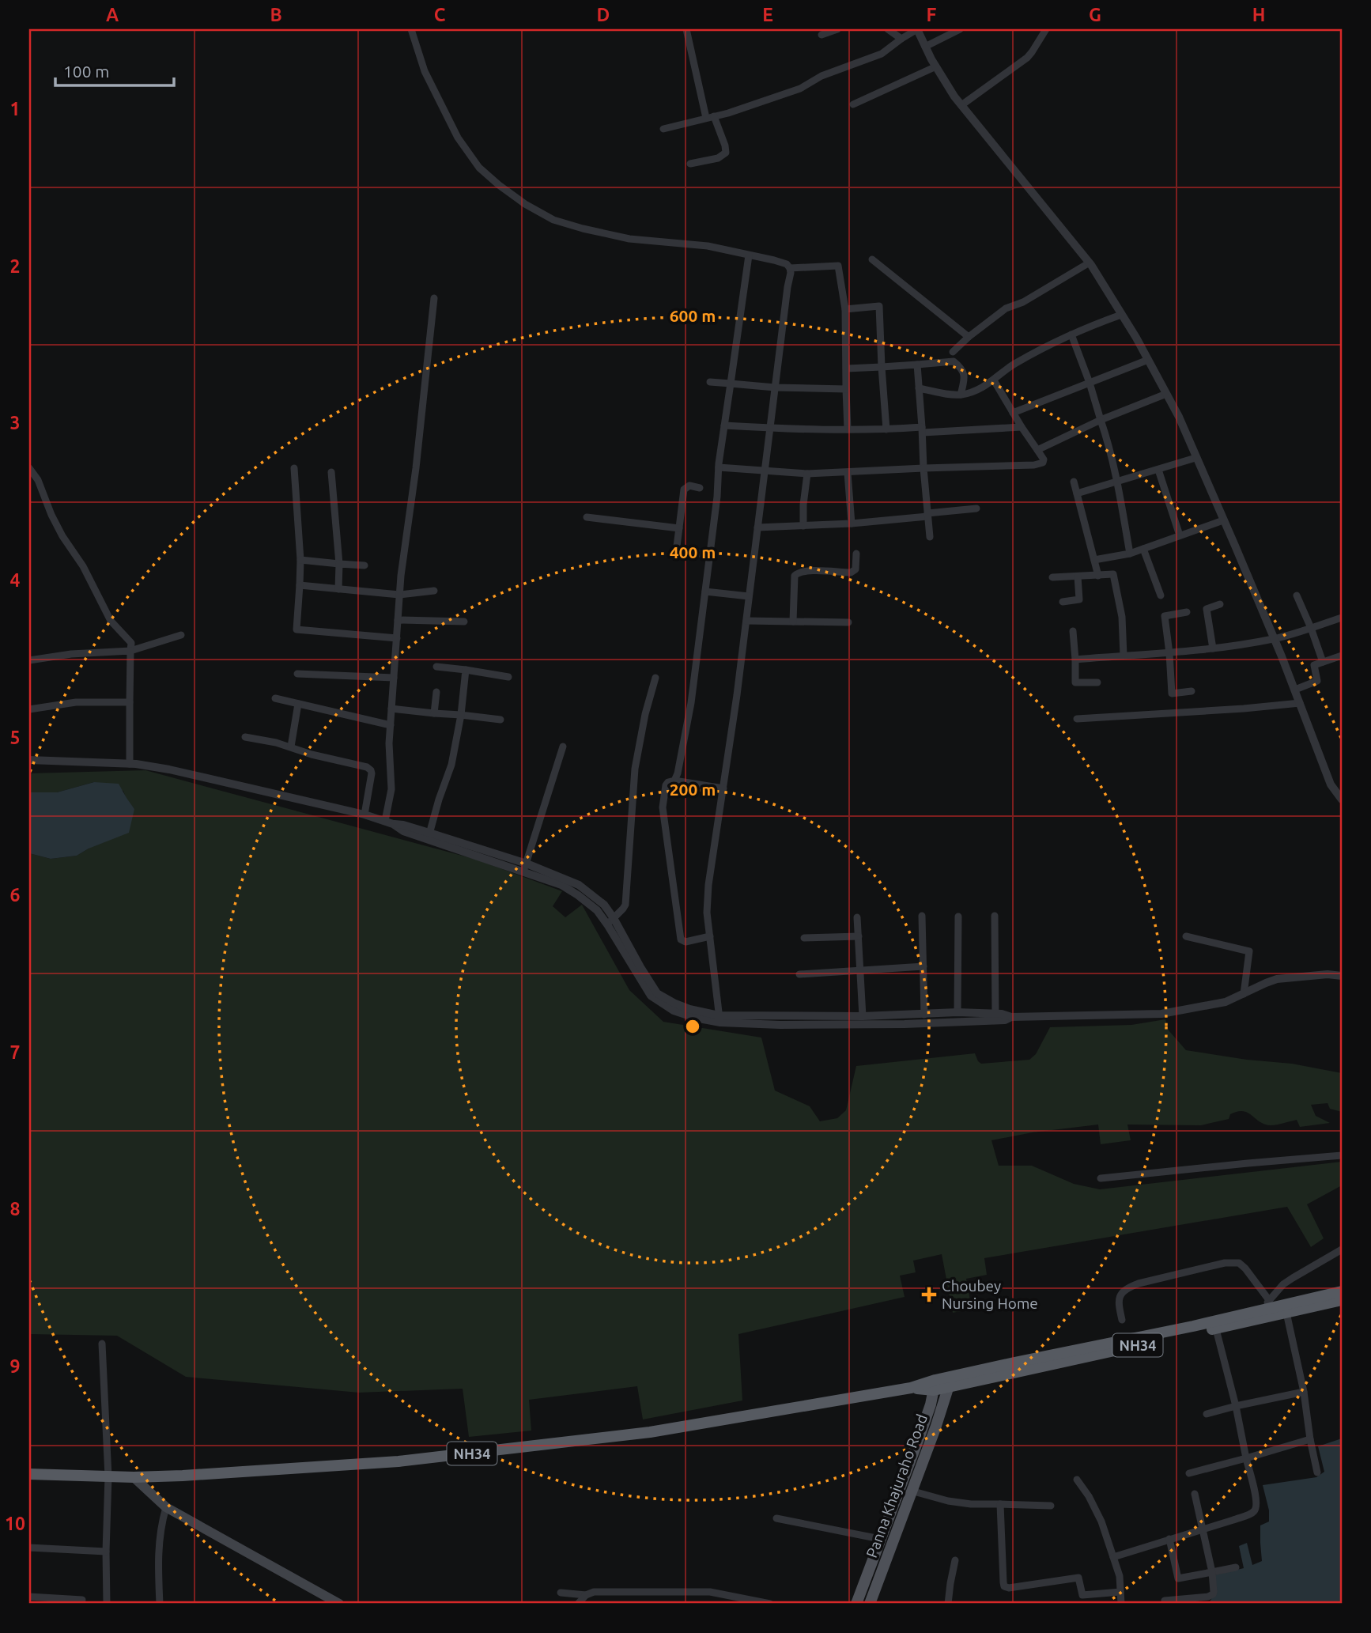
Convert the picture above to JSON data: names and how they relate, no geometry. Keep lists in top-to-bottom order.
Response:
{
  "streets": {
    "highway": ["NH34"],
    "main road": ["Panna Khajuraho Road"]
  },
  "crossings": [
    ["NH34", "Panna Khajuraho Road"]
  ],
  "places": {
    "health": ["Choubey Nursing Home"]
  },
  "scale_bar": "100 m",
  "grid": {
    "columns": [
      "A",
      "B",
      "C",
      "D",
      "E",
      "F",
      "G",
      "H"
    ],
    "rows": [
      "1",
      "2",
      "3",
      "4",
      "5",
      "6",
      "7",
      "8",
      "9",
      "10"
    ]
  },
  "rings": ["600 m", "400 m", "200 m"]
}
